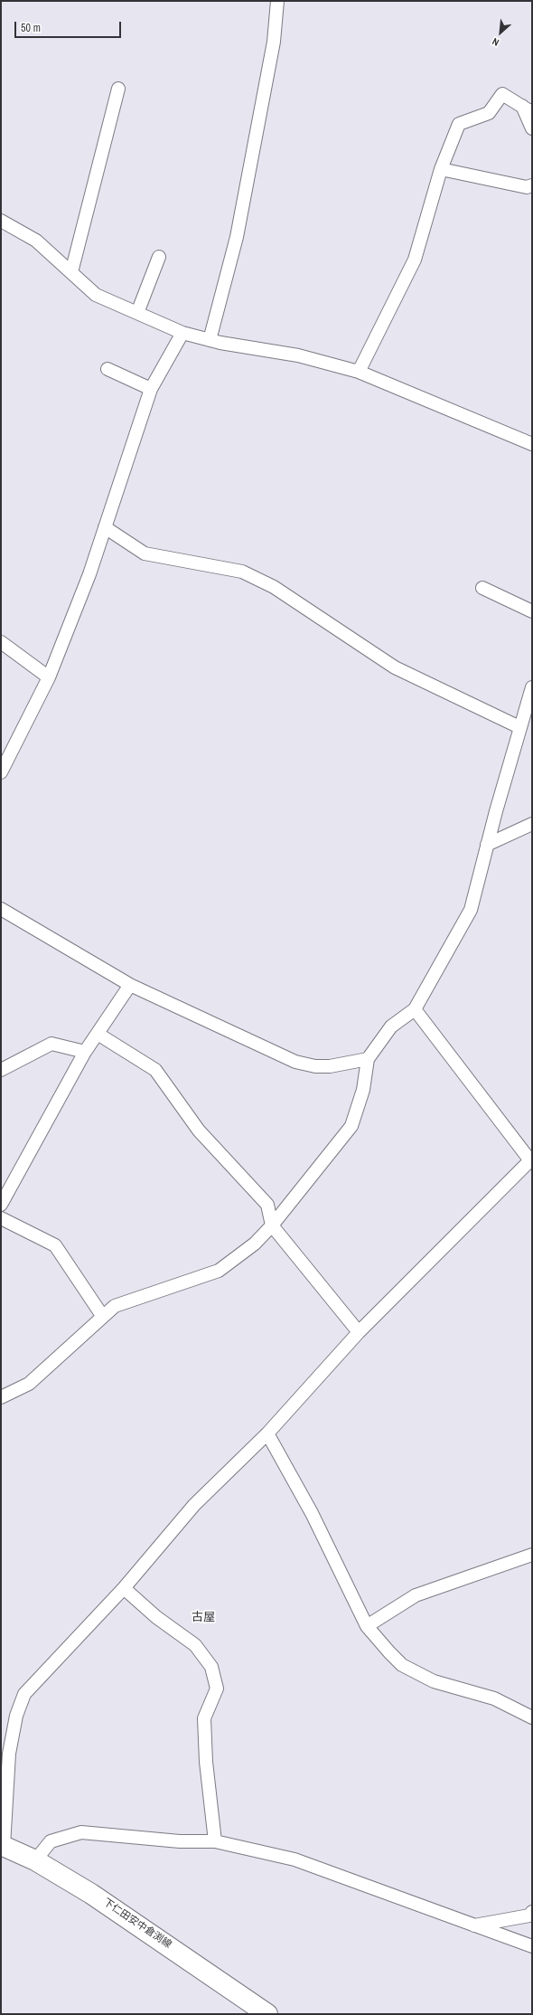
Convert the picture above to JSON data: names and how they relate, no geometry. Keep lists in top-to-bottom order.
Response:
{
  "streets": {
    "main road": ["下仁田安中倉渕線"]
  },
  "districts": ["古屋"],
  "scale_bar": "50 m",
  "north": "bottom left"
}
